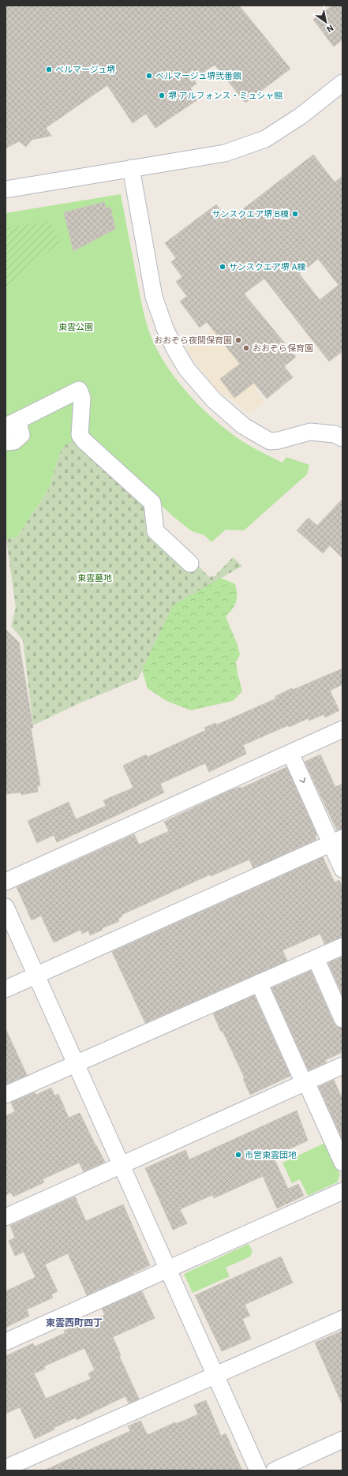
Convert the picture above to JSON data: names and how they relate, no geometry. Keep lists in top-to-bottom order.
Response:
{
  "districts": ["東雲西町四丁"],
  "parks": ["東雲公園", "東雲墓地"],
  "places": [
    "ベルマージュ堺",
    "ベルマージュ堺弐番館",
    "堺 アルフォンス・ミュシャ館",
    "サンスクエア堺 B棟",
    "サンスクエア堺 A棟",
    "おおぞら夜間保育園",
    "おおぞら保育園",
    "市営東雲団地"
  ],
  "north": "bottom right"
}
